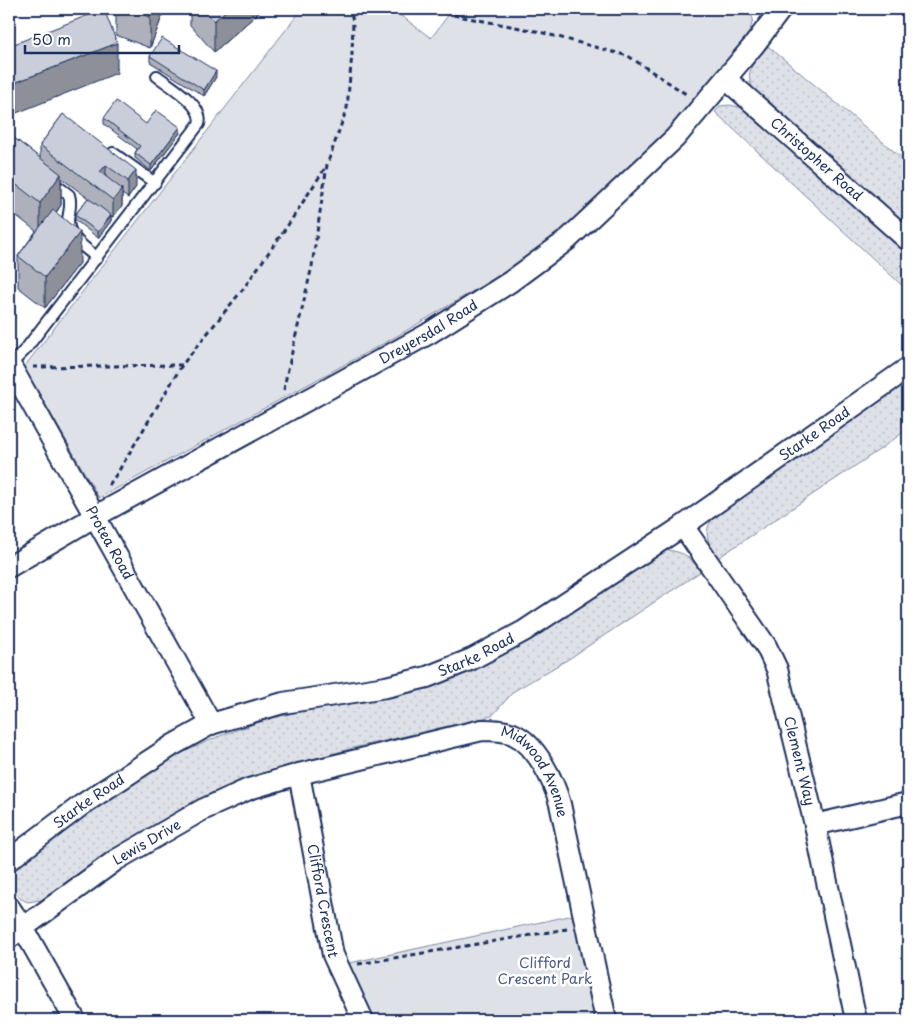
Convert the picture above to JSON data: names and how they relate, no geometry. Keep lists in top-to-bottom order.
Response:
{
  "streets": {
    "street": [
      "Christopher Road",
      "Dreyersdal Road",
      "Starke Road",
      "Protea Road",
      "Clement Way",
      "Midwood Avenue",
      "Lewis Drive",
      "Clifford Crescent"
    ]
  },
  "crossings": [
    ["Christopher Road", "Dreyersdal Road"],
    ["Dreyersdal Road", "Protea Road"],
    ["Starke Road", "Protea Road"],
    ["Starke Road", "Clement Way"],
    ["Midwood Avenue", "Lewis Drive"],
    ["Midwood Avenue", "Clifford Crescent"],
    ["Lewis Drive", "Clifford Crescent"]
  ],
  "parks": ["Clifford Crescent Park"],
  "scale_bar": "50 m"
}
